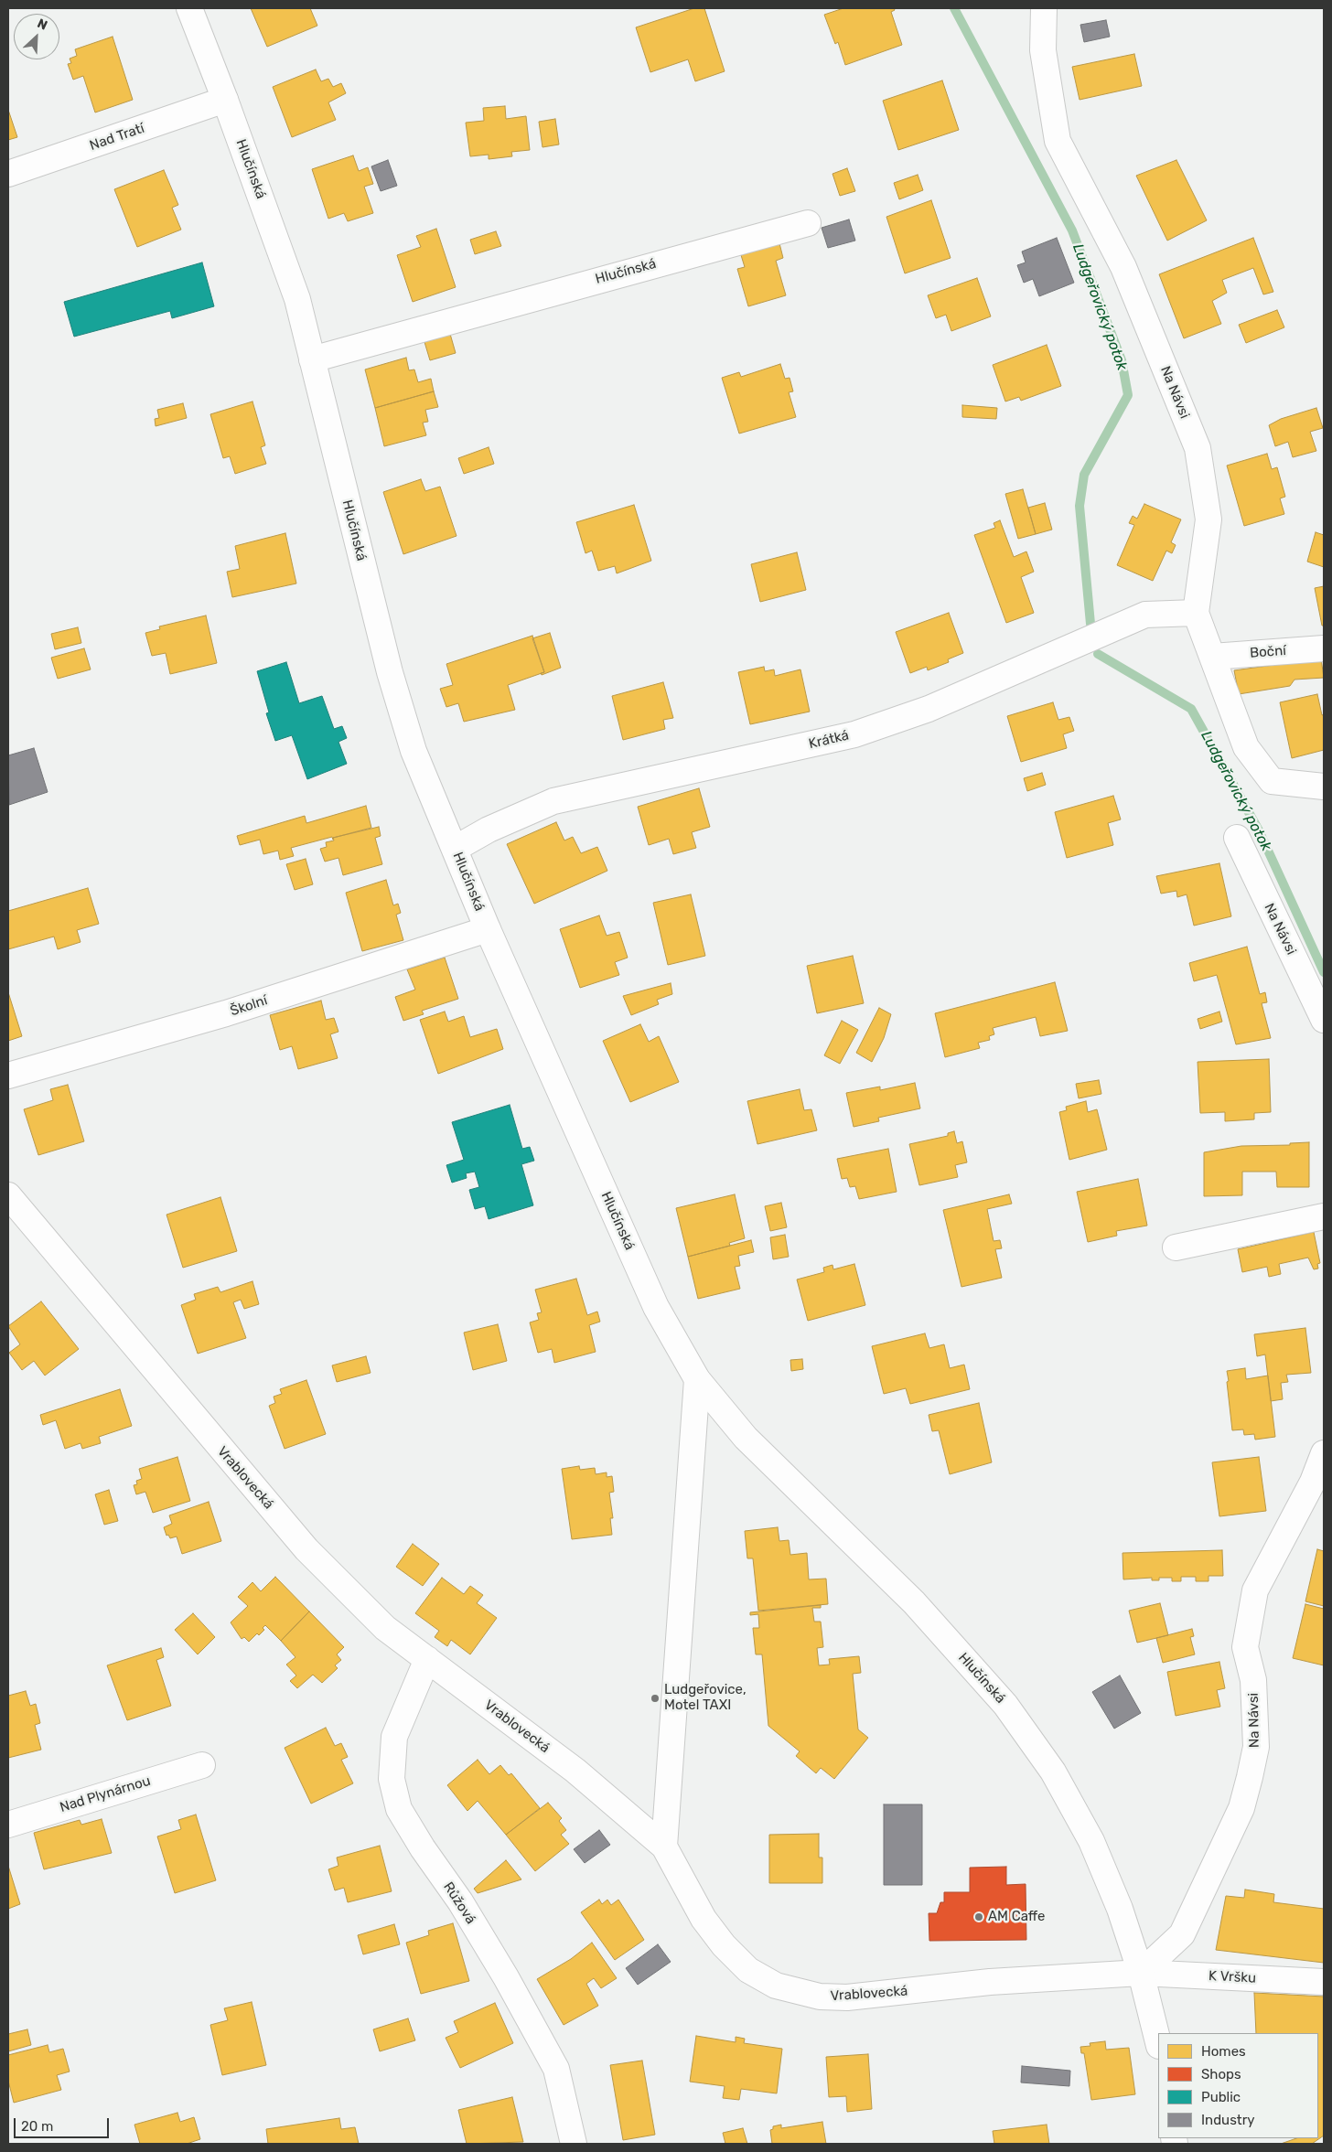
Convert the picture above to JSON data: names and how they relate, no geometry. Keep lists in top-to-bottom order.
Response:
{
  "streets": {
    "street": [
      "Nad Tratí",
      "Hlučínská",
      "Na Návsi",
      "Boční",
      "Krátká",
      "Školní",
      "Vrablovecká",
      "Nad Plynárnou",
      "Růžová",
      "K Vršku"
    ]
  },
  "crossings": [
    ["Nad Tratí", "Hlučínská"],
    ["Hlučínská", "Na Návsi"],
    ["Hlučínská", "Krátká"],
    ["Hlučínská", "Školní"],
    ["Hlučínská", "Vrablovecká"],
    ["Hlučínská", "K Vršku"],
    ["Na Návsi", "Boční"],
    ["Na Návsi", "Krátká"],
    ["Na Návsi", "Vrablovecká"],
    ["Na Návsi", "K Vršku"],
    ["Vrablovecká", "Růžová"],
    ["Vrablovecká", "K Vršku"]
  ],
  "water": ["Ludgeřovický potok"],
  "places": ["Ludgeřovice, Motel TAXI", "AM Caffe"],
  "legend": [
    "Homes",
    "Shops",
    "Public",
    "Industry"
  ],
  "scale_bar": "20 m",
  "north": "top right"
}
